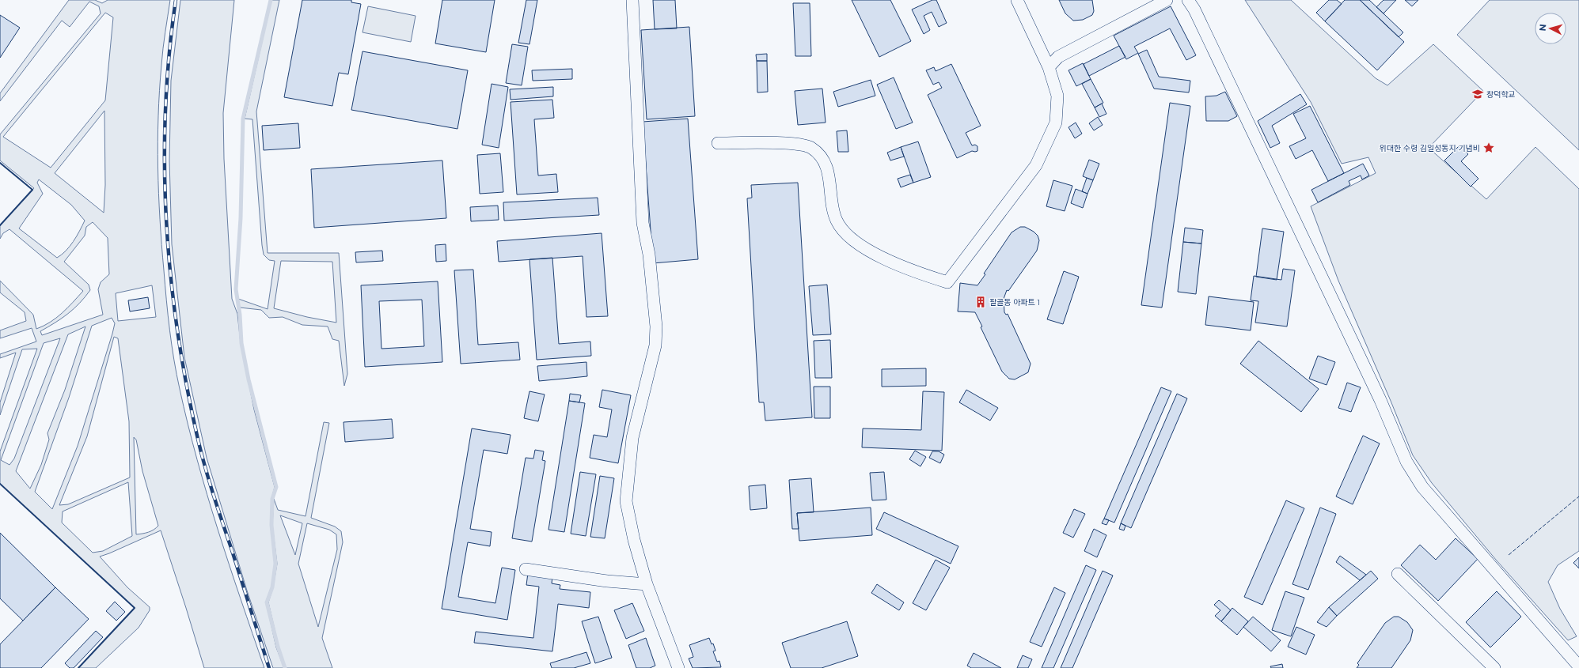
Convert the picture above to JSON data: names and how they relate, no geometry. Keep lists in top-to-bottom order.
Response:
{
  "places": {
    "school or university": ["창덕학교"],
    "place": ["위대한 수령 김일성동지 기념비"],
    "building": ["팔골동 아파트 1"]
  },
  "north": "left"
}
